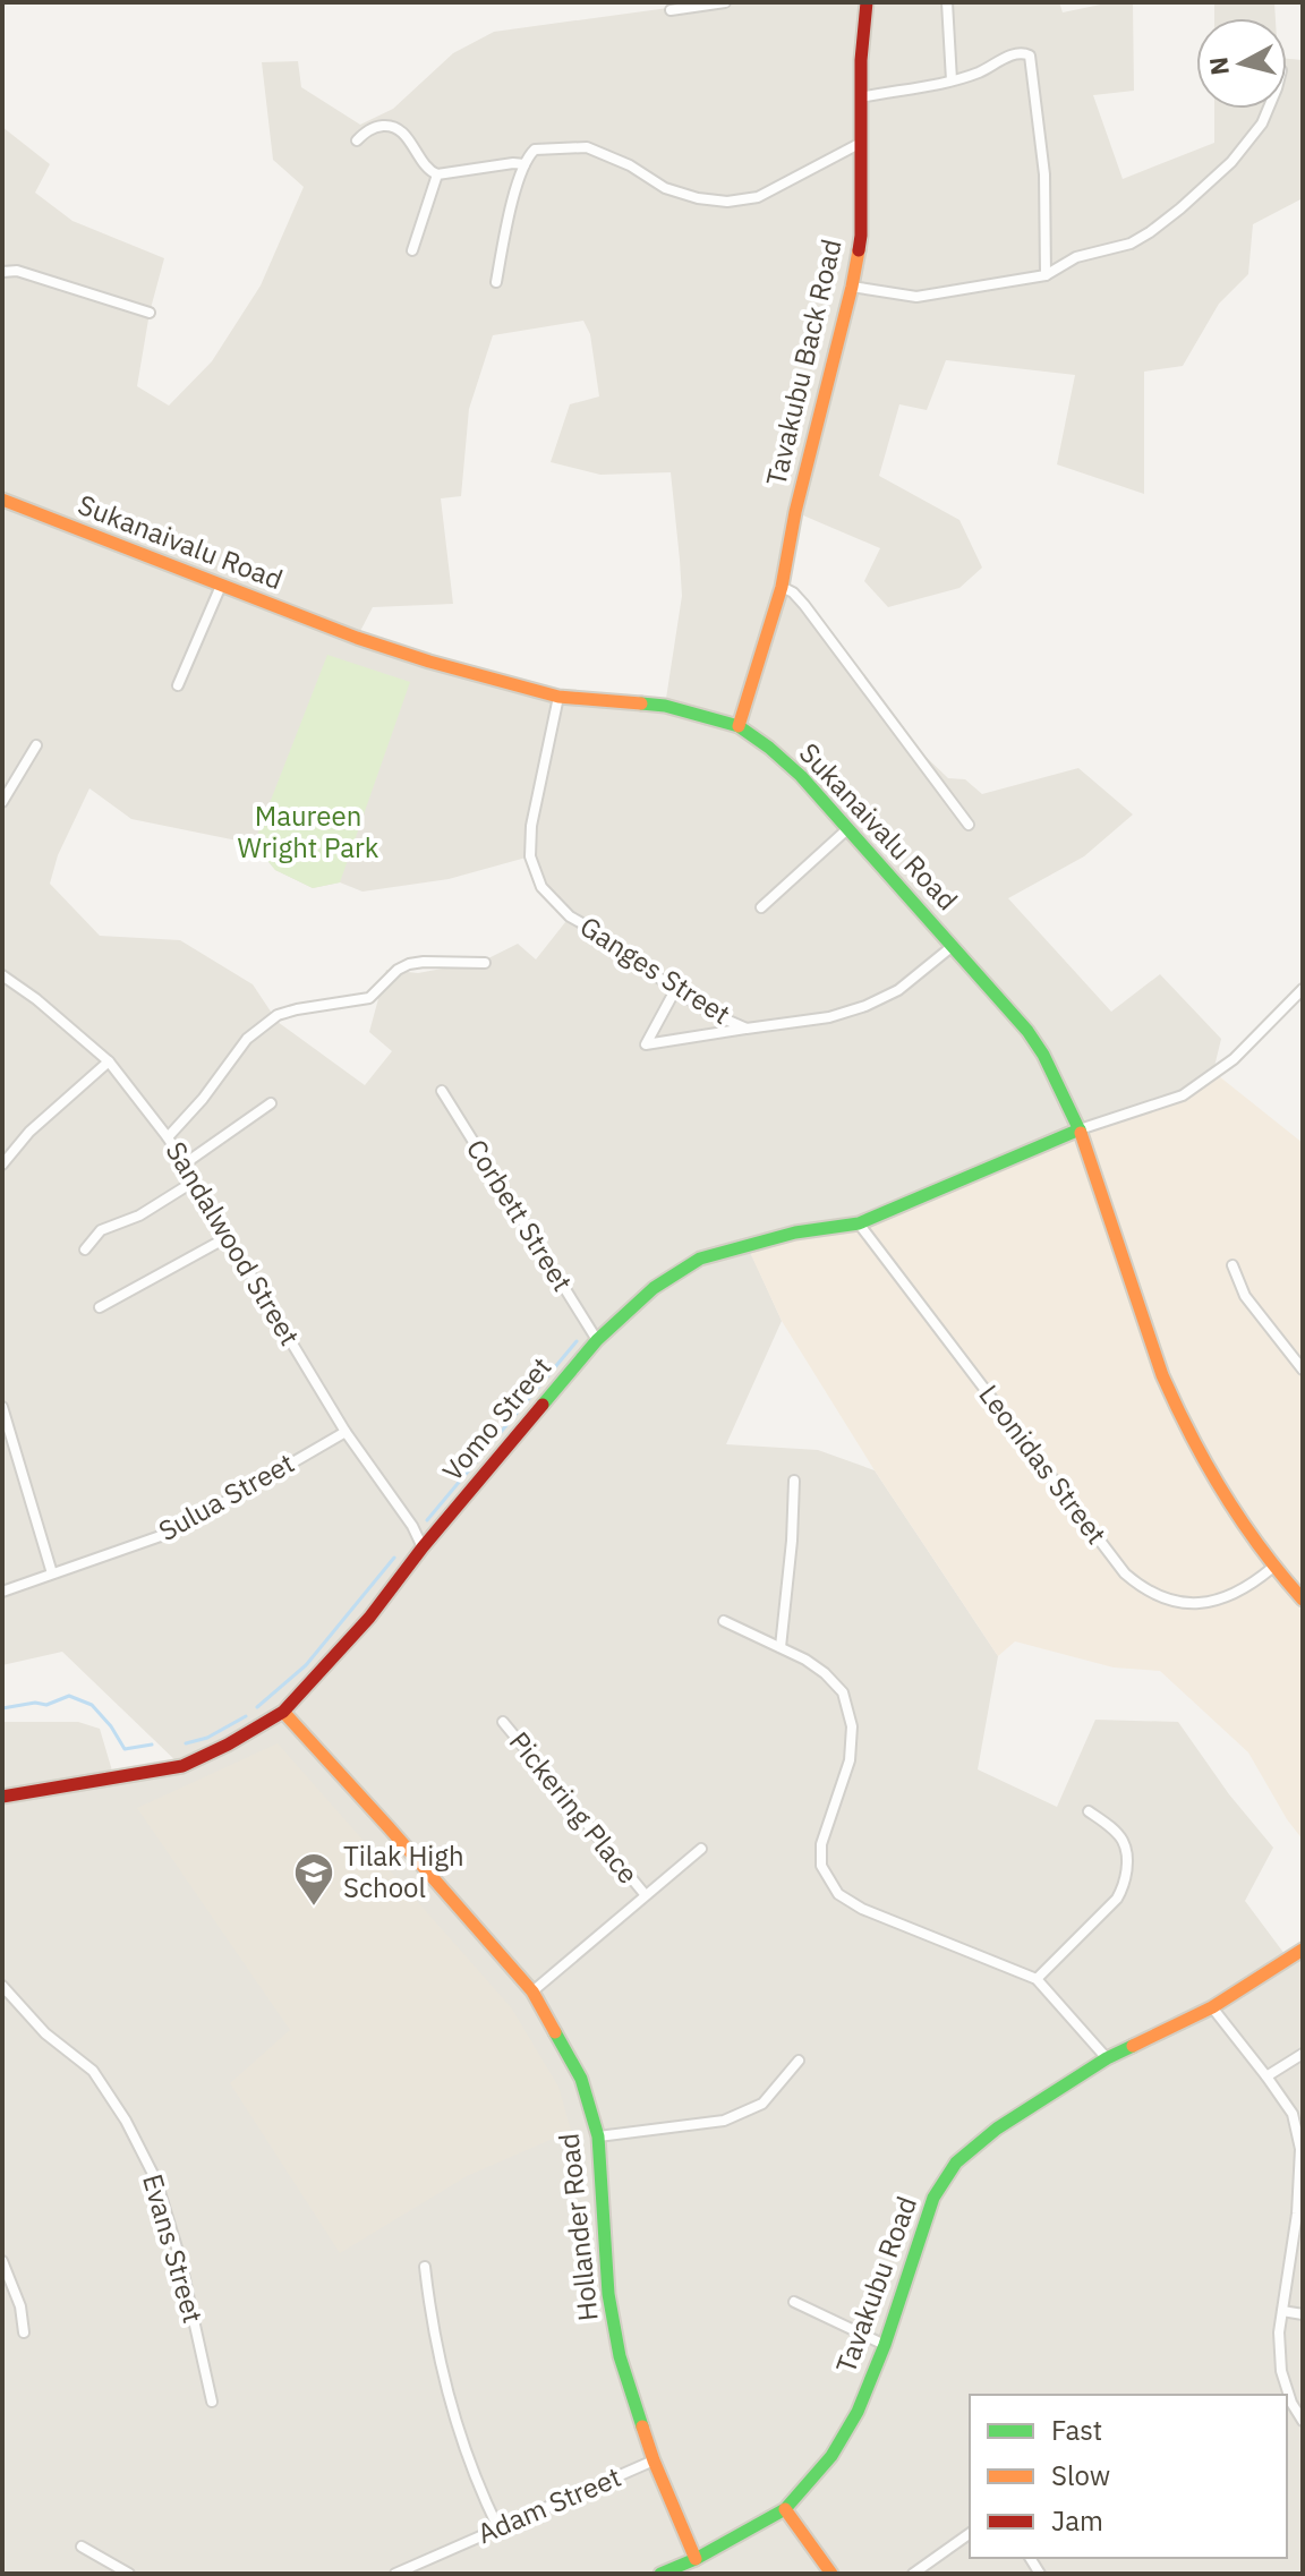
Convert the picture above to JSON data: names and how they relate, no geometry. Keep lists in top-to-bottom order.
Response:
{
  "streets": {
    "main road": [
      "Tavakubu Back Road",
      "Sukanaivalu Road",
      "Vomo Street",
      "Hollander Road",
      "Tavakubu Road"
    ],
    "street": [
      "Ganges Street",
      "Corbett Street",
      "Sandalwood Street",
      "Leonidas Street",
      "Sulua Street",
      "Pickering Place",
      "Evans Street",
      "Adam Street"
    ]
  },
  "crossings": [
    ["Tavakubu Back Road", "Sukanaivalu Road"],
    ["Sukanaivalu Road", "Ganges Street"],
    ["Sukanaivalu Road", "Vomo Street"],
    ["Sukanaivalu Road", "Leonidas Street"],
    ["Corbett Street", "Vomo Street"],
    ["Sandalwood Street", "Vomo Street"],
    ["Sandalwood Street", "Sulua Street"],
    ["Vomo Street", "Leonidas Street"],
    ["Vomo Street", "Hollander Road"],
    ["Hollander Road", "Tavakubu Road"],
    ["Hollander Road", "Adam Street"]
  ],
  "parks": ["Maureen Wright Park"],
  "places": {
    "school or university": ["Tilak High School"]
  },
  "legend": ["Fast", "Slow", "Jam"],
  "north": "left"
}
